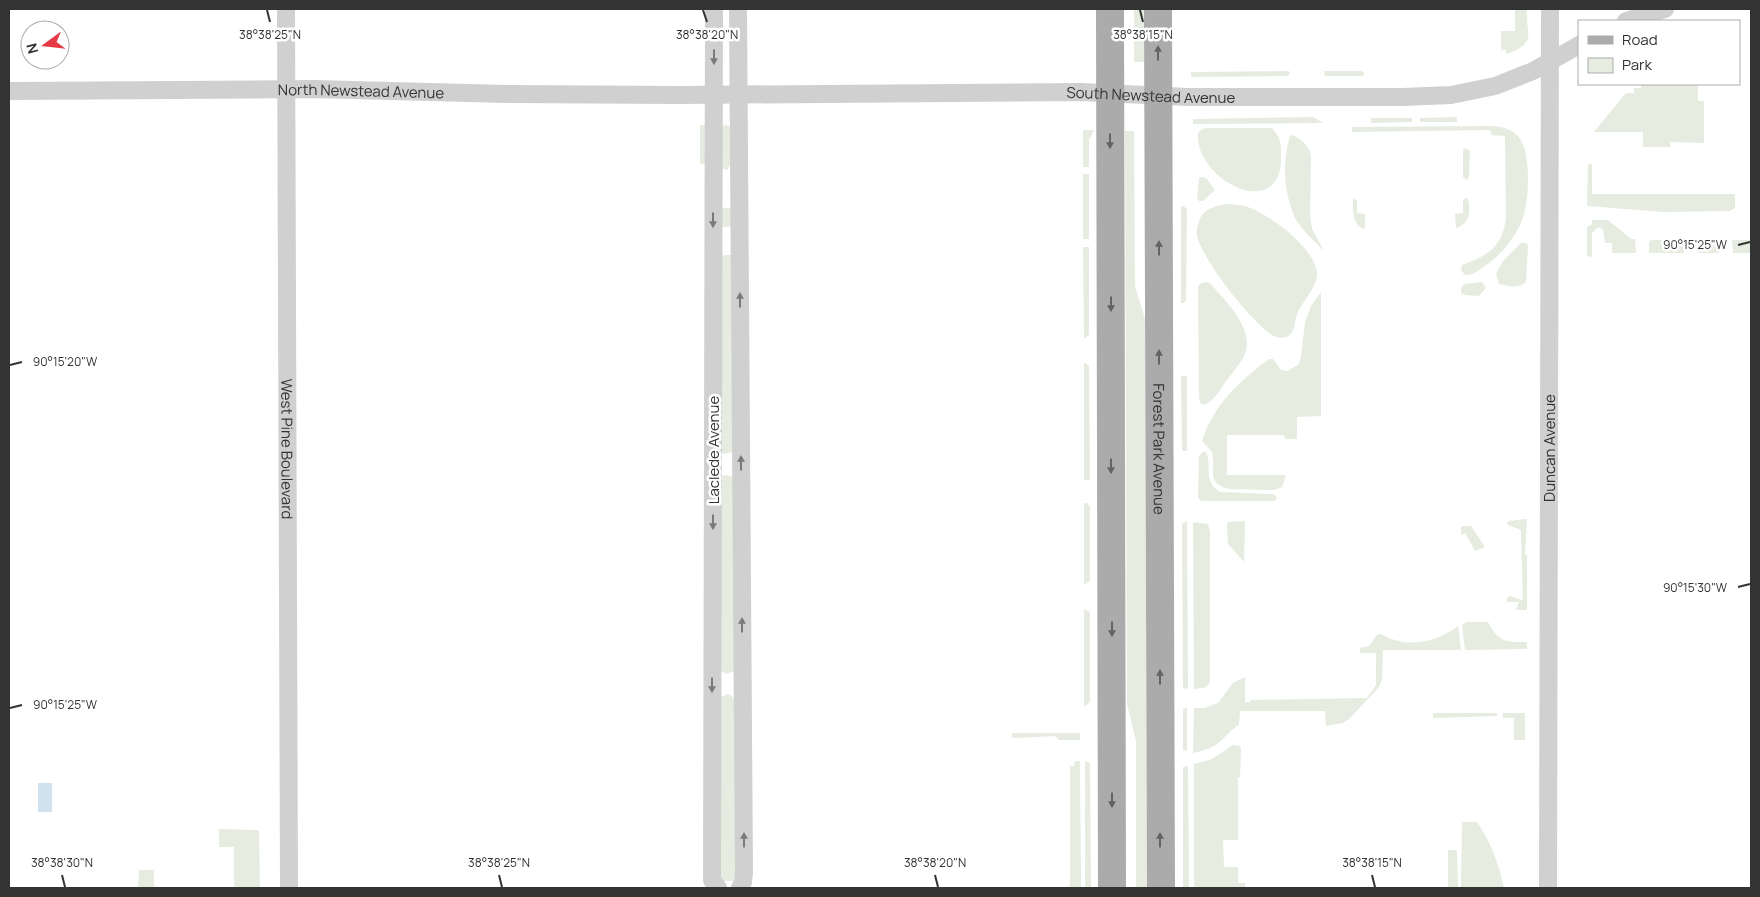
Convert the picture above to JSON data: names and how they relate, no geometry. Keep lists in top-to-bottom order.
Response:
{
  "streets": {
    "main road": ["Forest Park Avenue"],
    "street": [
      "North Newstead Avenue",
      "South Newstead Avenue",
      "Duncan Avenue",
      "West Pine Boulevard",
      "Laclede Avenue"
    ]
  },
  "crossings": [
    ["North Newstead Avenue", "South Newstead Avenue"],
    ["North Newstead Avenue", "West Pine Boulevard"],
    ["North Newstead Avenue", "Laclede Avenue"],
    ["South Newstead Avenue", "Forest Park Avenue"],
    ["South Newstead Avenue", "Duncan Avenue"],
    ["South Newstead Avenue", "Laclede Avenue"]
  ],
  "legend": ["Road", "Park"],
  "north": "left",
  "coordinates": [
    "38°38'25\"N",
    "38°38'20\"N",
    "38°38'15\"N",
    "90°15'25\"W",
    "90°15'20\"W",
    "90°15'30\"W",
    "38°38'30\"N"
  ]
}
